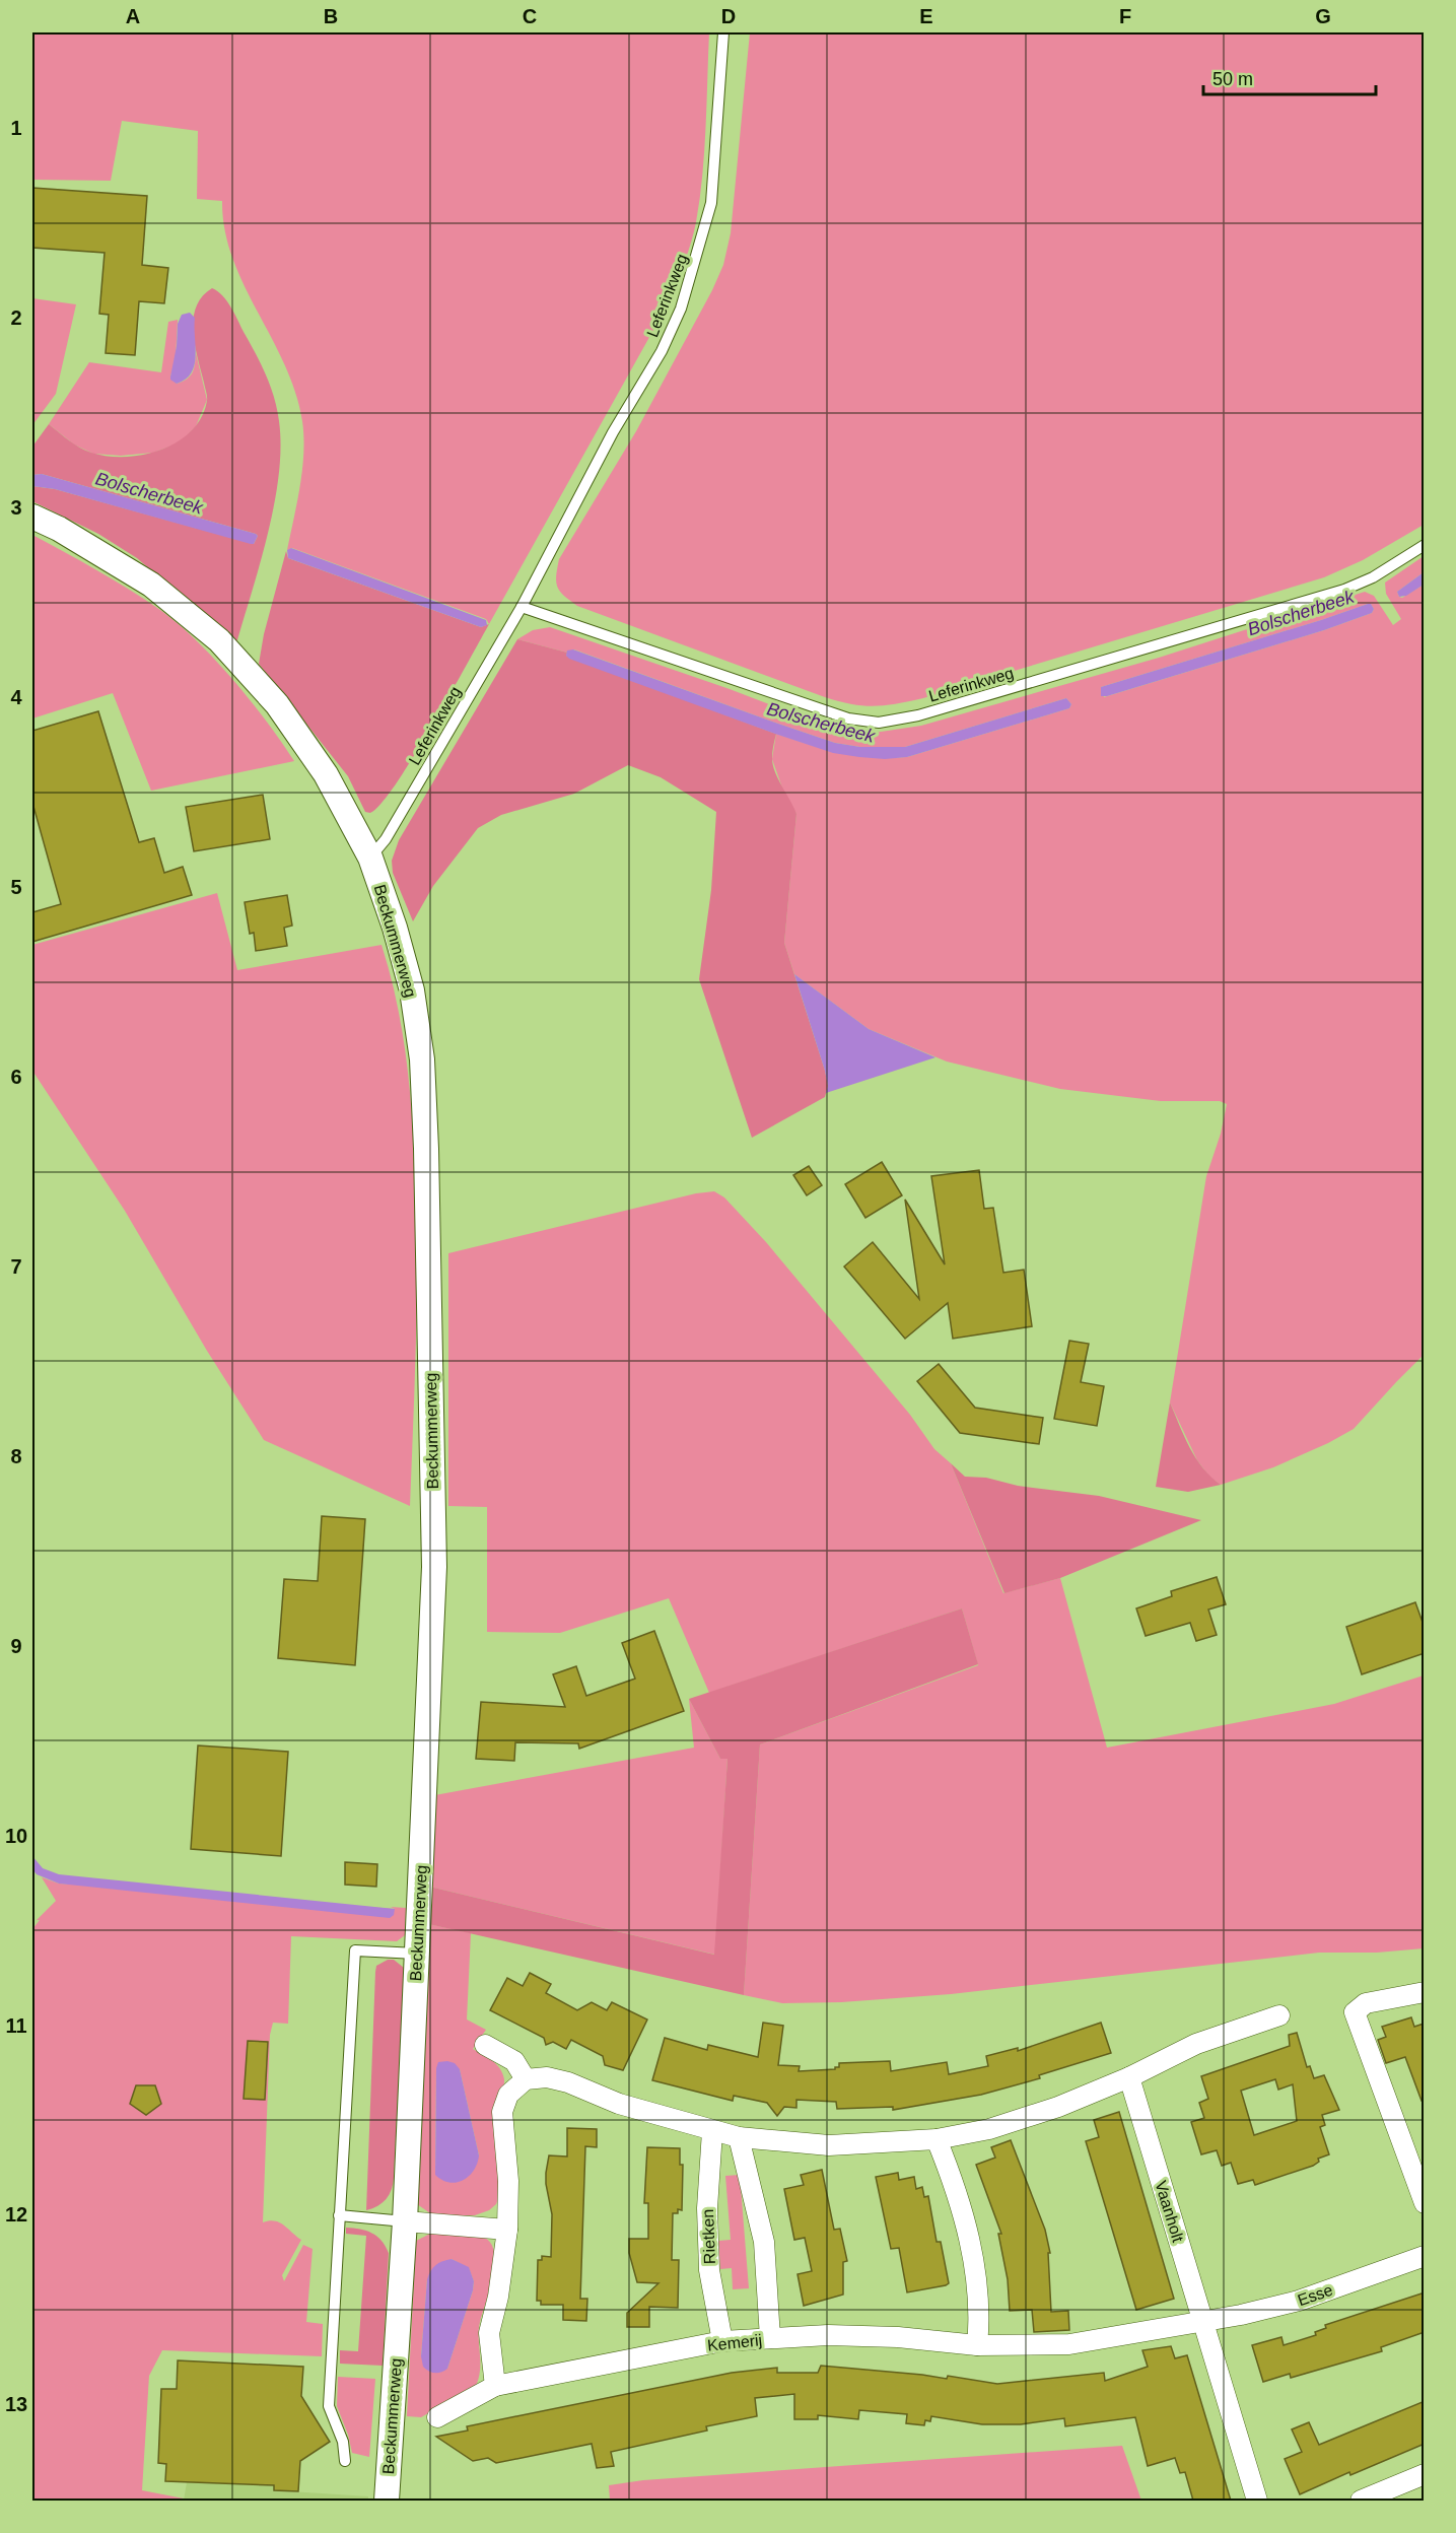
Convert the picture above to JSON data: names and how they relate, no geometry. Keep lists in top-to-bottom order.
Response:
{
  "streets": {
    "street": [
      "Beckummerweg",
      "Vaanholt",
      "Rietken",
      "Esse",
      "Kemerij"
    ],
    "lane": ["Leferinkweg"]
  },
  "crossings": [
    ["Leferinkweg", "Beckummerweg"],
    ["Vaanholt", "Esse"],
    ["Vaanholt", "Kemerij"],
    ["Rietken", "Kemerij"],
    ["Esse", "Kemerij"]
  ],
  "water": ["Bolscherbeek"],
  "scale_bar": "50 m",
  "grid": {
    "columns": [
      "A",
      "B",
      "C",
      "D",
      "E",
      "F",
      "G"
    ],
    "rows": [
      "1",
      "2",
      "3",
      "4",
      "5",
      "6",
      "7",
      "8",
      "9",
      "10",
      "11",
      "12",
      "13"
    ]
  }
}
